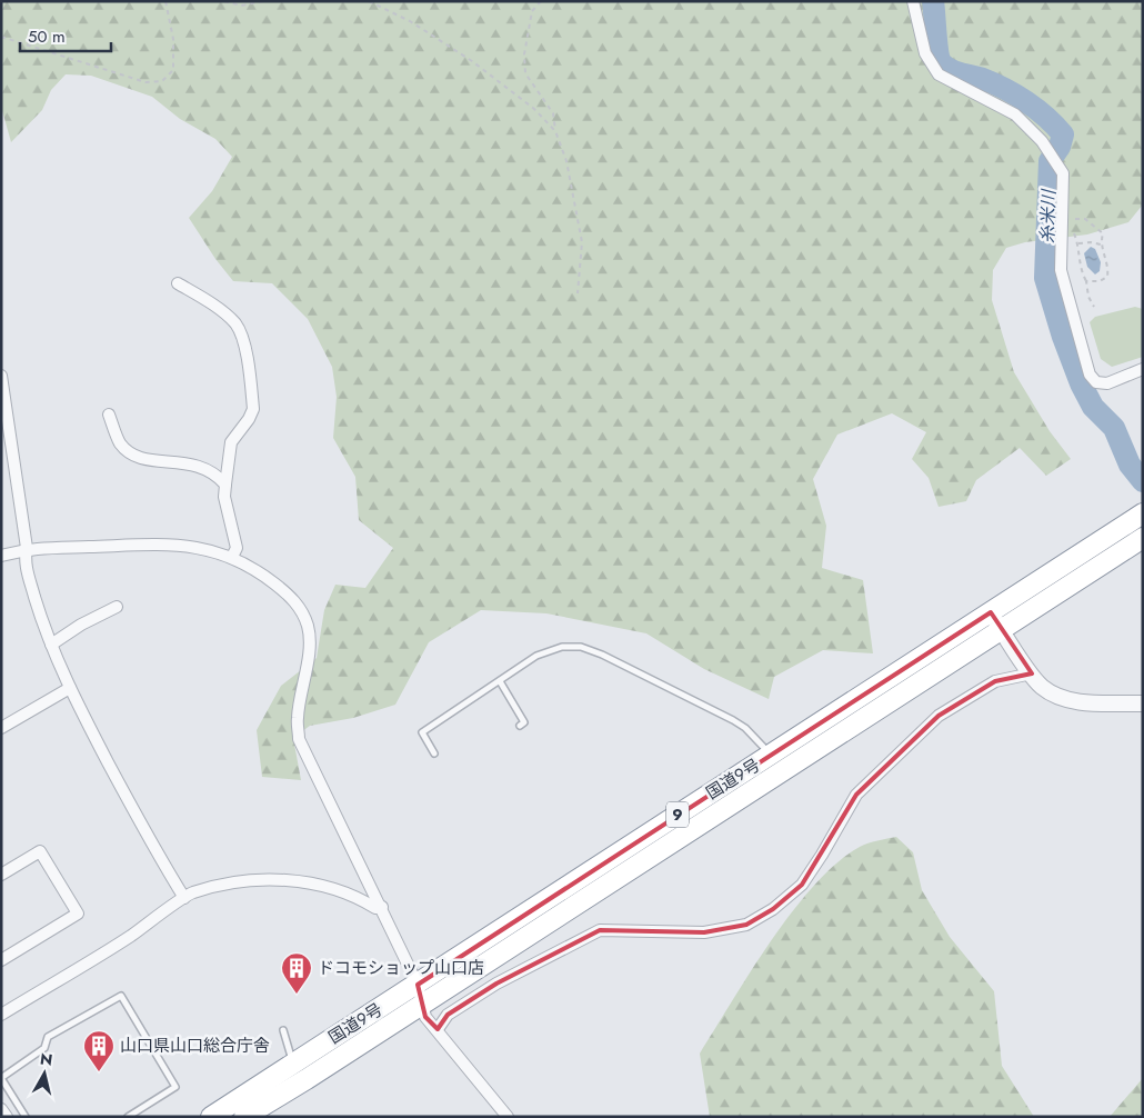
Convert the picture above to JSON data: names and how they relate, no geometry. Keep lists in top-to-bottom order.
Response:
{
  "streets": {
    "highway": ["国道9号", "9"]
  },
  "water": ["糸米川"],
  "places": {
    "building": ["ドコモショップ山口店", "山口県山口総合庁舎"]
  },
  "scale_bar": "50 m",
  "north": "top"
}
